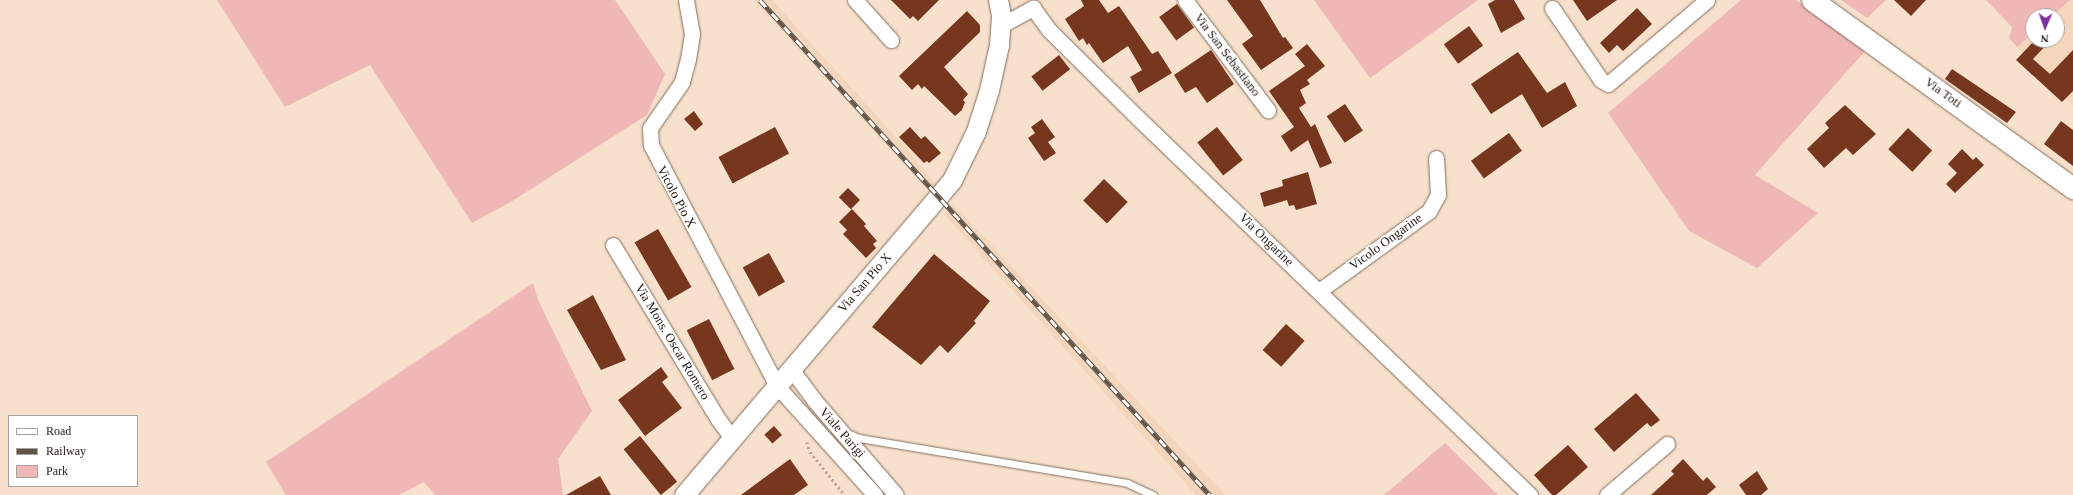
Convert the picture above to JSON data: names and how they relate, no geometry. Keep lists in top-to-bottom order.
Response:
{
  "streets": {
    "main road": ["Via Toti"],
    "street": [
      "Via San Sebastiano",
      "Vicolo Pio X",
      "Via Ongarine",
      "Vicolo Ongarine",
      "Via San Pio X",
      "Via Mons. Oscar Romero",
      "Viale Parigi"
    ]
  },
  "crossings": [
    ["Vicolo Pio X", "Via San Pio X"],
    ["Vicolo Pio X", "Viale Parigi"],
    ["Via Ongarine", "Vicolo Ongarine"],
    ["Via Ongarine", "Via San Pio X"],
    ["Via San Pio X", "Via Mons. Oscar Romero"],
    ["Via San Pio X", "Viale Parigi"]
  ],
  "legend": ["Road", "Railway", "Park"],
  "north": "bottom"
}
